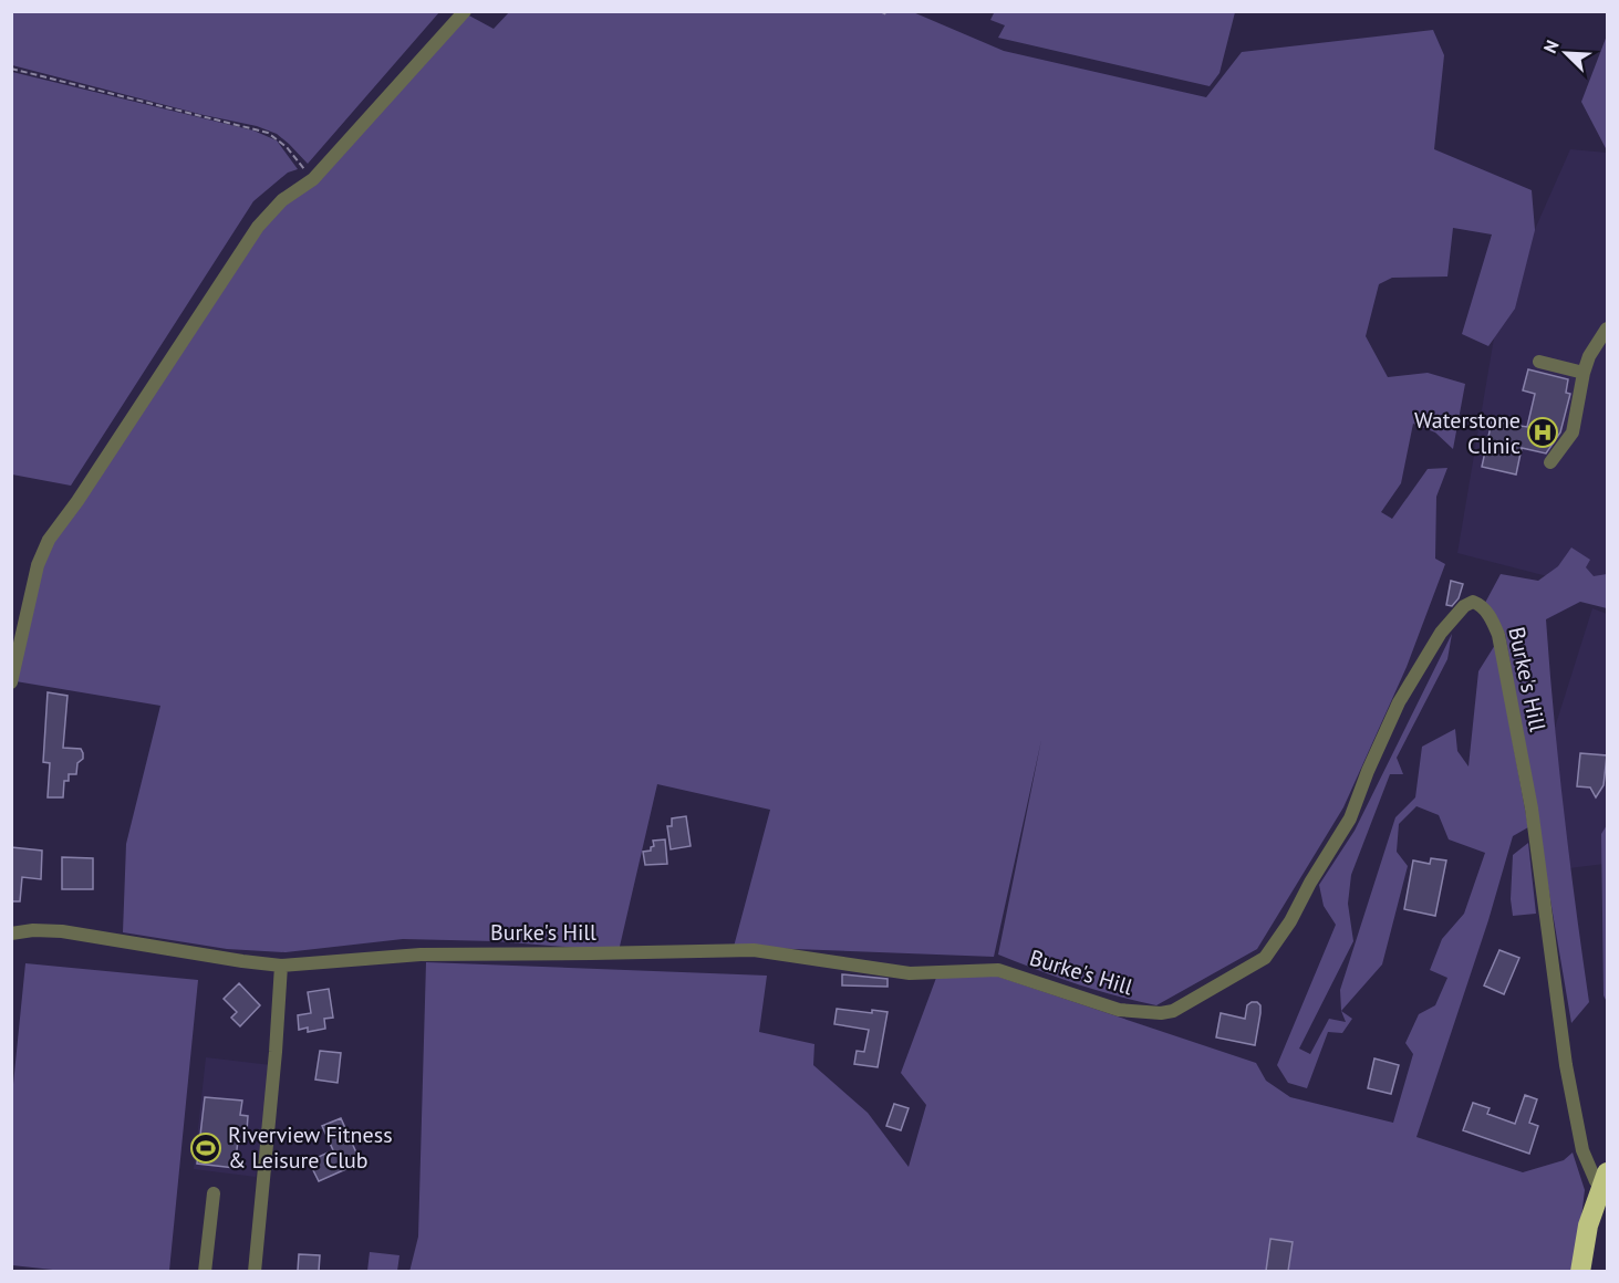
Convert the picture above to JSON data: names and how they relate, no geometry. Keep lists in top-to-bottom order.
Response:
{
  "streets": {
    "street": ["Burke's Hill"]
  },
  "places": {
    "hospital": ["Waterstone Clinic"],
    "sports": ["Riverview Fitness & Leisure Club"]
  },
  "north": "top left"
}
